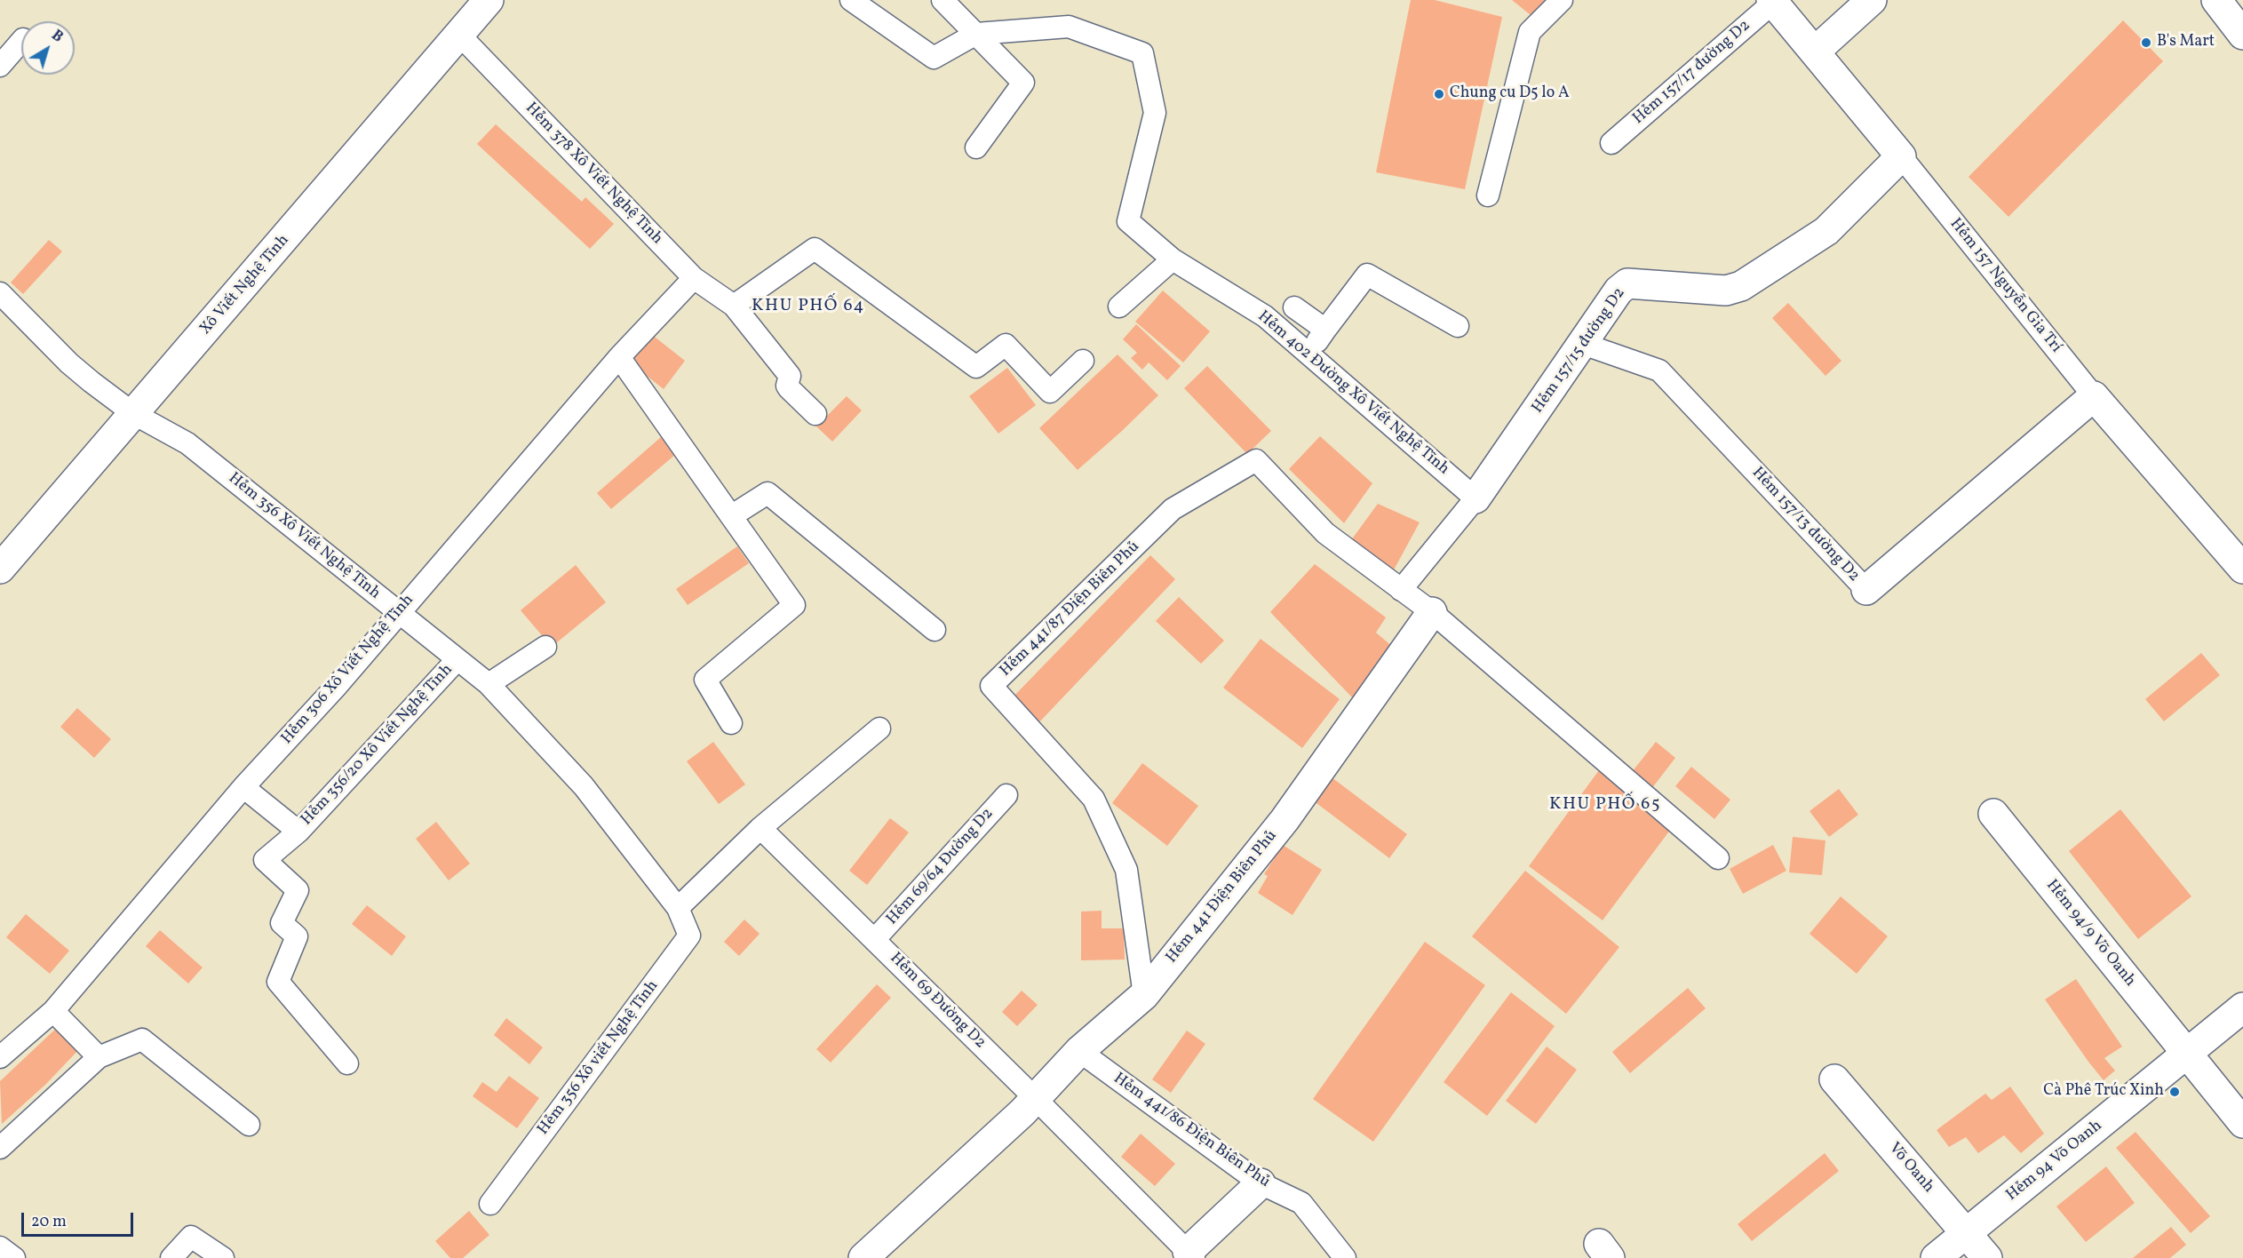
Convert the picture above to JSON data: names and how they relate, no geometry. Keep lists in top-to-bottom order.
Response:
{
  "streets": {
    "street": [
      "Xô Viết Nghệ Tĩnh",
      "Hẻm 157 Nguyễn Gia Trí",
      "Hẻm 157/15 đường D2",
      "Hẻm 157/13 đường D2",
      "Hẻm 441 Điện Biên Phủ",
      "Hẻm 94/9 Võ Oanh",
      "Hẻm 94 Võ Oanh",
      "Võ Oanh"
    ],
    "lane": [
      "Hẻm 157/17 đường D2",
      "Hẻm 378 Xô Viết Nghệ Tĩnh",
      "Hẻm 402 Đường Xô Viết Nghệ Tĩnh",
      "Hẻm 356 Xô Viết Nghệ Tĩnh",
      "Hẻm 441/87 Điện Biên Phủ",
      "Hẻm 306 Xô Viết Nghệ Tĩnh",
      "Hẻm 356/20 Xô Viết Nghệ Tĩnh",
      "Hẻm 69/64 Đường D2",
      "Hẻm 69 Đường D2",
      "Hẻm 356 Xô viết Nghệ Tĩnh",
      "Hẻm 441/86 Điện Biên Phủ"
    ]
  },
  "crossings": [
    ["Hẻm 157/17 đường D2", "Hẻm 157 Nguyễn Gia Trí"],
    ["Hẻm 378 Xô Viết Nghệ Tĩnh", "Xô Viết Nghệ Tĩnh"],
    ["Hẻm 378 Xô Viết Nghệ Tĩnh", "Hẻm 306 Xô Viết Nghệ Tĩnh"],
    ["Xô Viết Nghệ Tĩnh", "Hẻm 356 Xô Viết Nghệ Tĩnh"],
    ["Hẻm 157 Nguyễn Gia Trí", "Hẻm 157/15 đường D2"],
    ["Hẻm 157 Nguyễn Gia Trí", "Hẻm 157/13 đường D2"],
    ["Hẻm 157/15 đường D2", "Hẻm 402 Đường Xô Viết Nghệ Tĩnh"],
    ["Hẻm 157/15 đường D2", "Hẻm 157/13 đường D2"],
    ["Hẻm 356 Xô Viết Nghệ Tĩnh", "Hẻm 306 Xô Viết Nghệ Tĩnh"],
    ["Hẻm 356 Xô Viết Nghệ Tĩnh", "Hẻm 356/20 Xô Viết Nghệ Tĩnh"],
    ["Hẻm 356 Xô Viết Nghệ Tĩnh", "Hẻm 356 Xô viết Nghệ Tĩnh"],
    ["Hẻm 441/87 Điện Biên Phủ", "Hẻm 441 Điện Biên Phủ"],
    ["Hẻm 69/64 Đường D2", "Hẻm 69 Đường D2"],
    ["Hẻm 441 Điện Biên Phủ", "Hẻm 69 Đường D2"],
    ["Hẻm 441 Điện Biên Phủ", "Hẻm 441/86 Điện Biên Phủ"],
    ["Hẻm 94/9 Võ Oanh", "Hẻm 94 Võ Oanh"],
    ["Hẻm 94 Võ Oanh", "Võ Oanh"]
  ],
  "districts": ["KHU PHỐ 64", "KHU PHỐ 65"],
  "places": ["B's Mart", "Chung cu D5 lo A", "Cà Phê Trúc Xinh"],
  "scale_bar": "20 m",
  "north": "top right"
}
